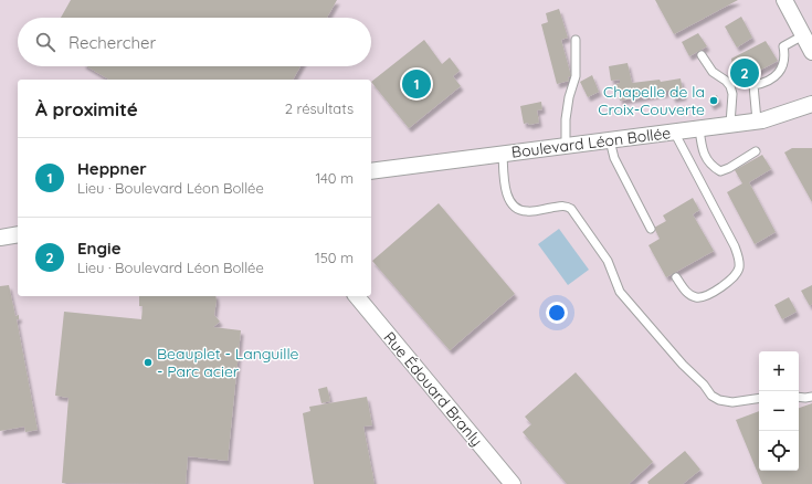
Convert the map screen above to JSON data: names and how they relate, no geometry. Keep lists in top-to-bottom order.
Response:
{
  "streets": {
    "street": ["Boulevard Léon Bollée", "Rue Édouard Branly"]
  },
  "places": ["Chapelle de la Croix-Couverte", "Beauplet - Languille - Parc acier"],
  "page": {
    "search": "Rechercher",
    "pins": ["2", "1"],
    "heading": ["À proximité", "2 résultats"],
    "list": [
      {
        "mark": "1",
        "name": "Heppner",
        "note": "Lieu · Boulevard Léon Bollée",
        "value": "140 m"
      },
      {
        "mark": "2",
        "name": "Engie",
        "note": "Lieu · Boulevard Léon Bollée",
        "value": "150 m"
      }
    ],
    "map_buttons": ["+", "−"]
  }
}
